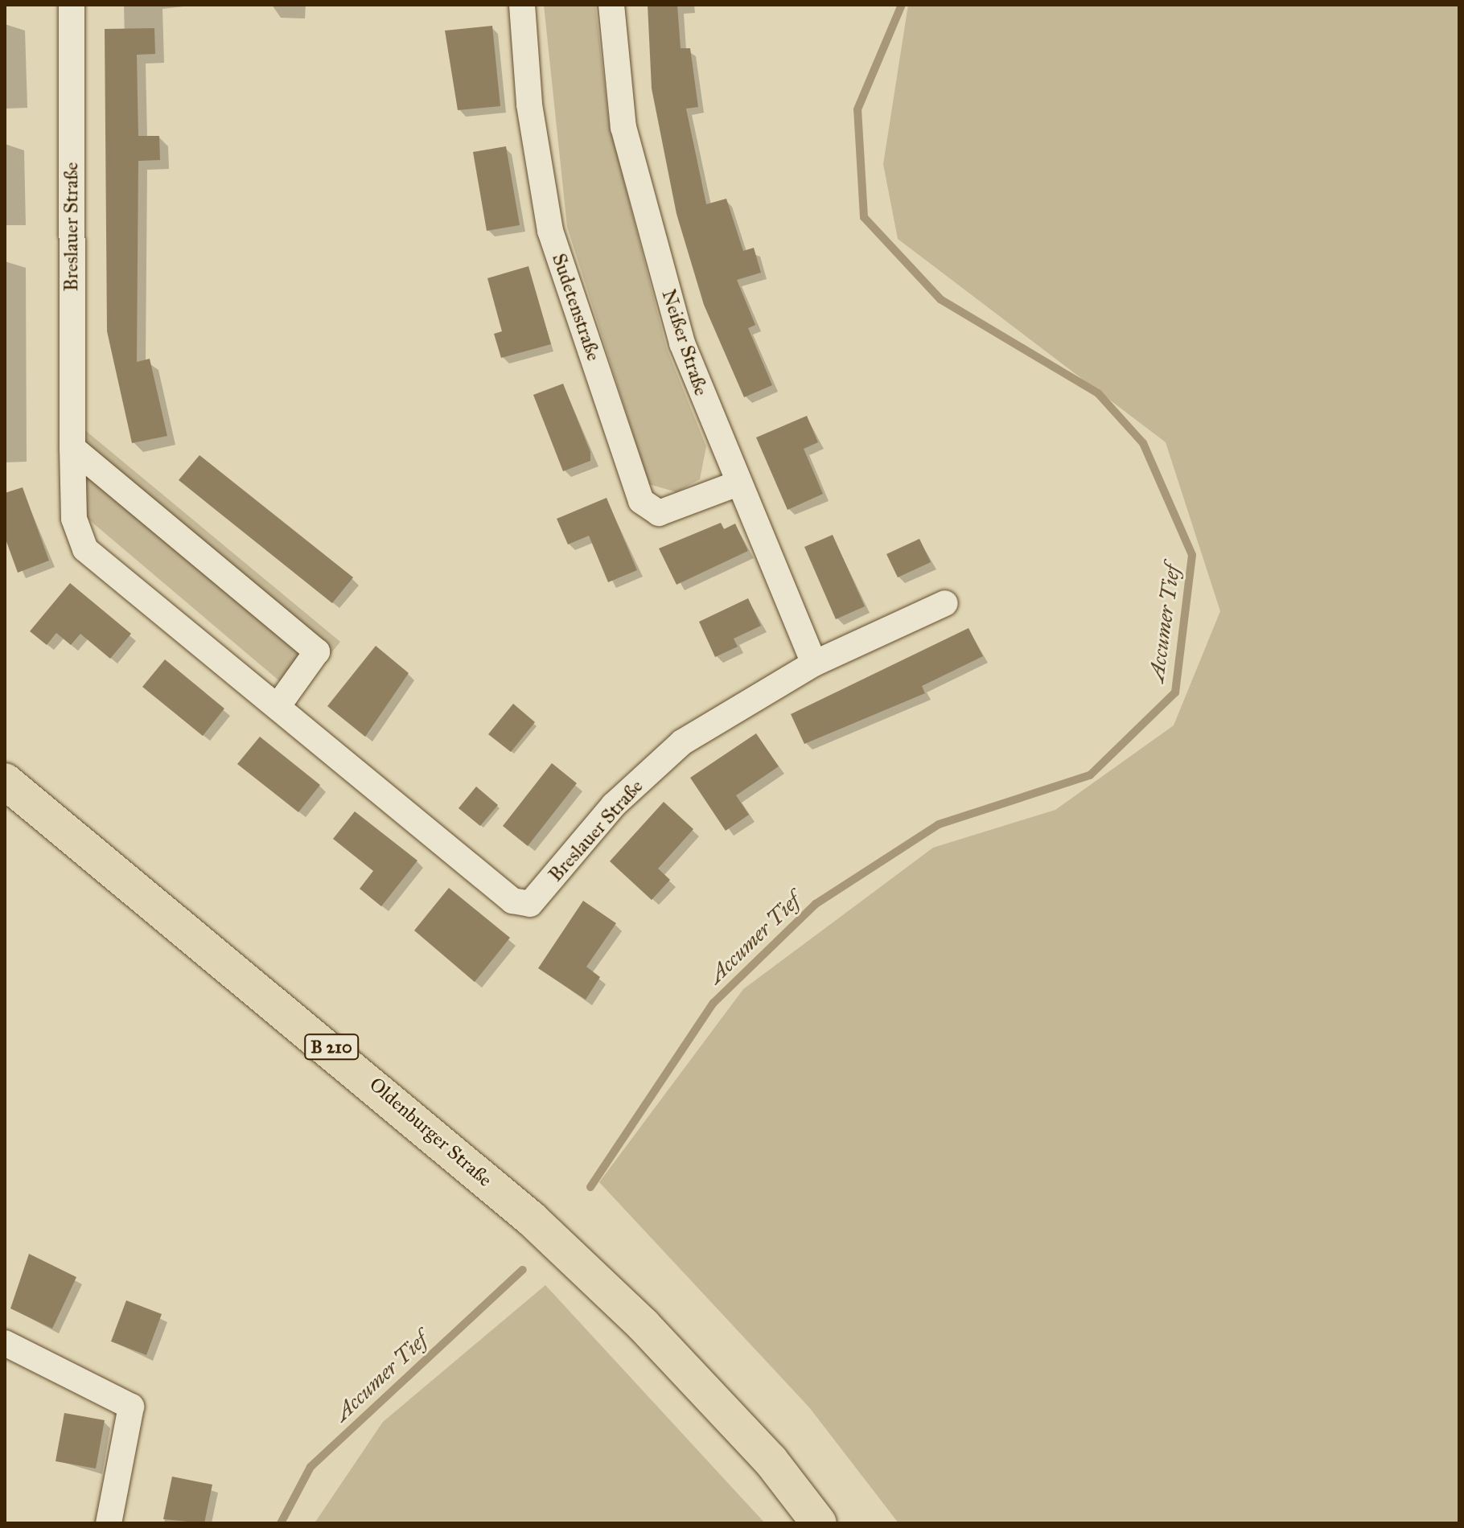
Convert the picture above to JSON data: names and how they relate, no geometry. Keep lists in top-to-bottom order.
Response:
{
  "streets": {
    "main road": ["B 210", "Oldenburger Straße"],
    "street": ["Breslauer Straße", "Sudetenstraße", "Neißer Straße"]
  },
  "crossings": [
    ["Breslauer Straße", "Neißer Straße"],
    ["Sudetenstraße", "Neißer Straße"]
  ],
  "water": ["Accumer Tief"]
}
